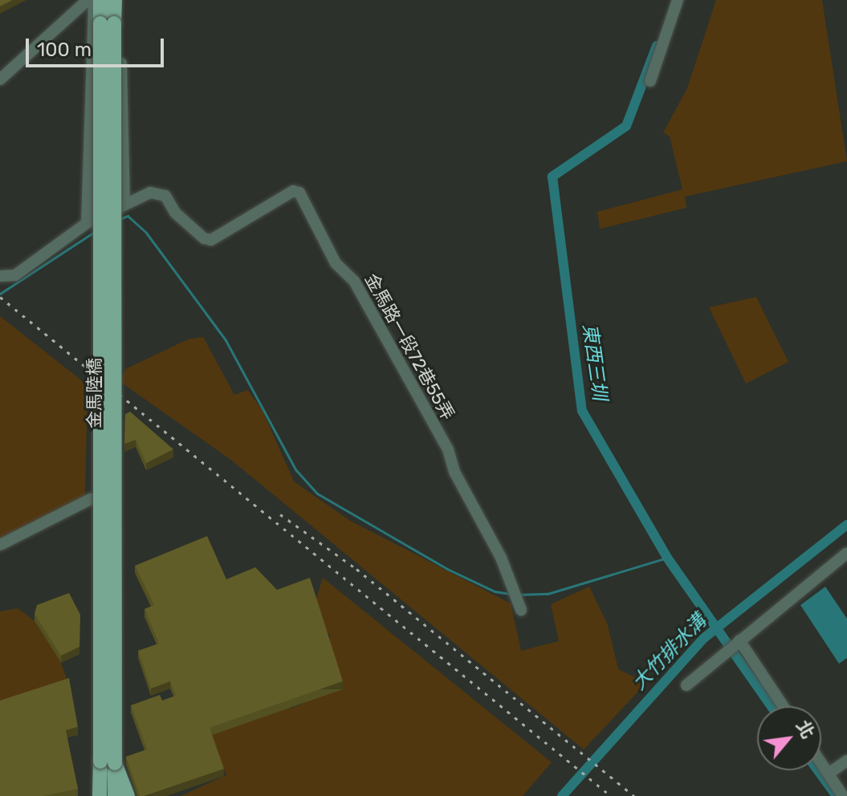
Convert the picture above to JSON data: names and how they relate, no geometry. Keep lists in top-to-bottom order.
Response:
{
  "streets": {
    "main road": ["金馬陸橋"],
    "street": ["金馬路一段72巷55弄"]
  },
  "water": ["東西三圳", "大竹排水溝"],
  "scale_bar": "100 m",
  "north": "top right"
}
